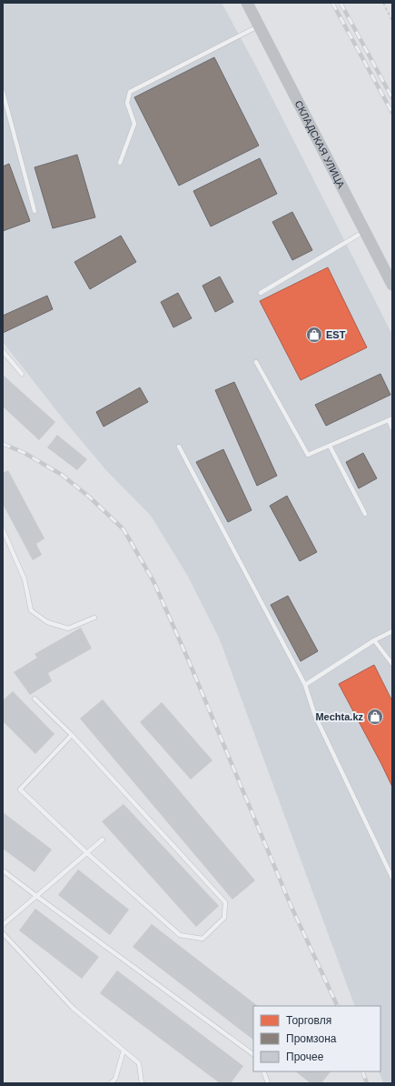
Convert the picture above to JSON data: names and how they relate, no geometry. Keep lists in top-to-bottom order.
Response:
{
  "streets": {
    "main road": ["СКЛАДСКАЯ УЛИЦА"]
  },
  "places": {
    "shop": ["EST", "Mechta.kz"]
  },
  "legend": ["Торговля", "Промзона", "Прочее"]
}
